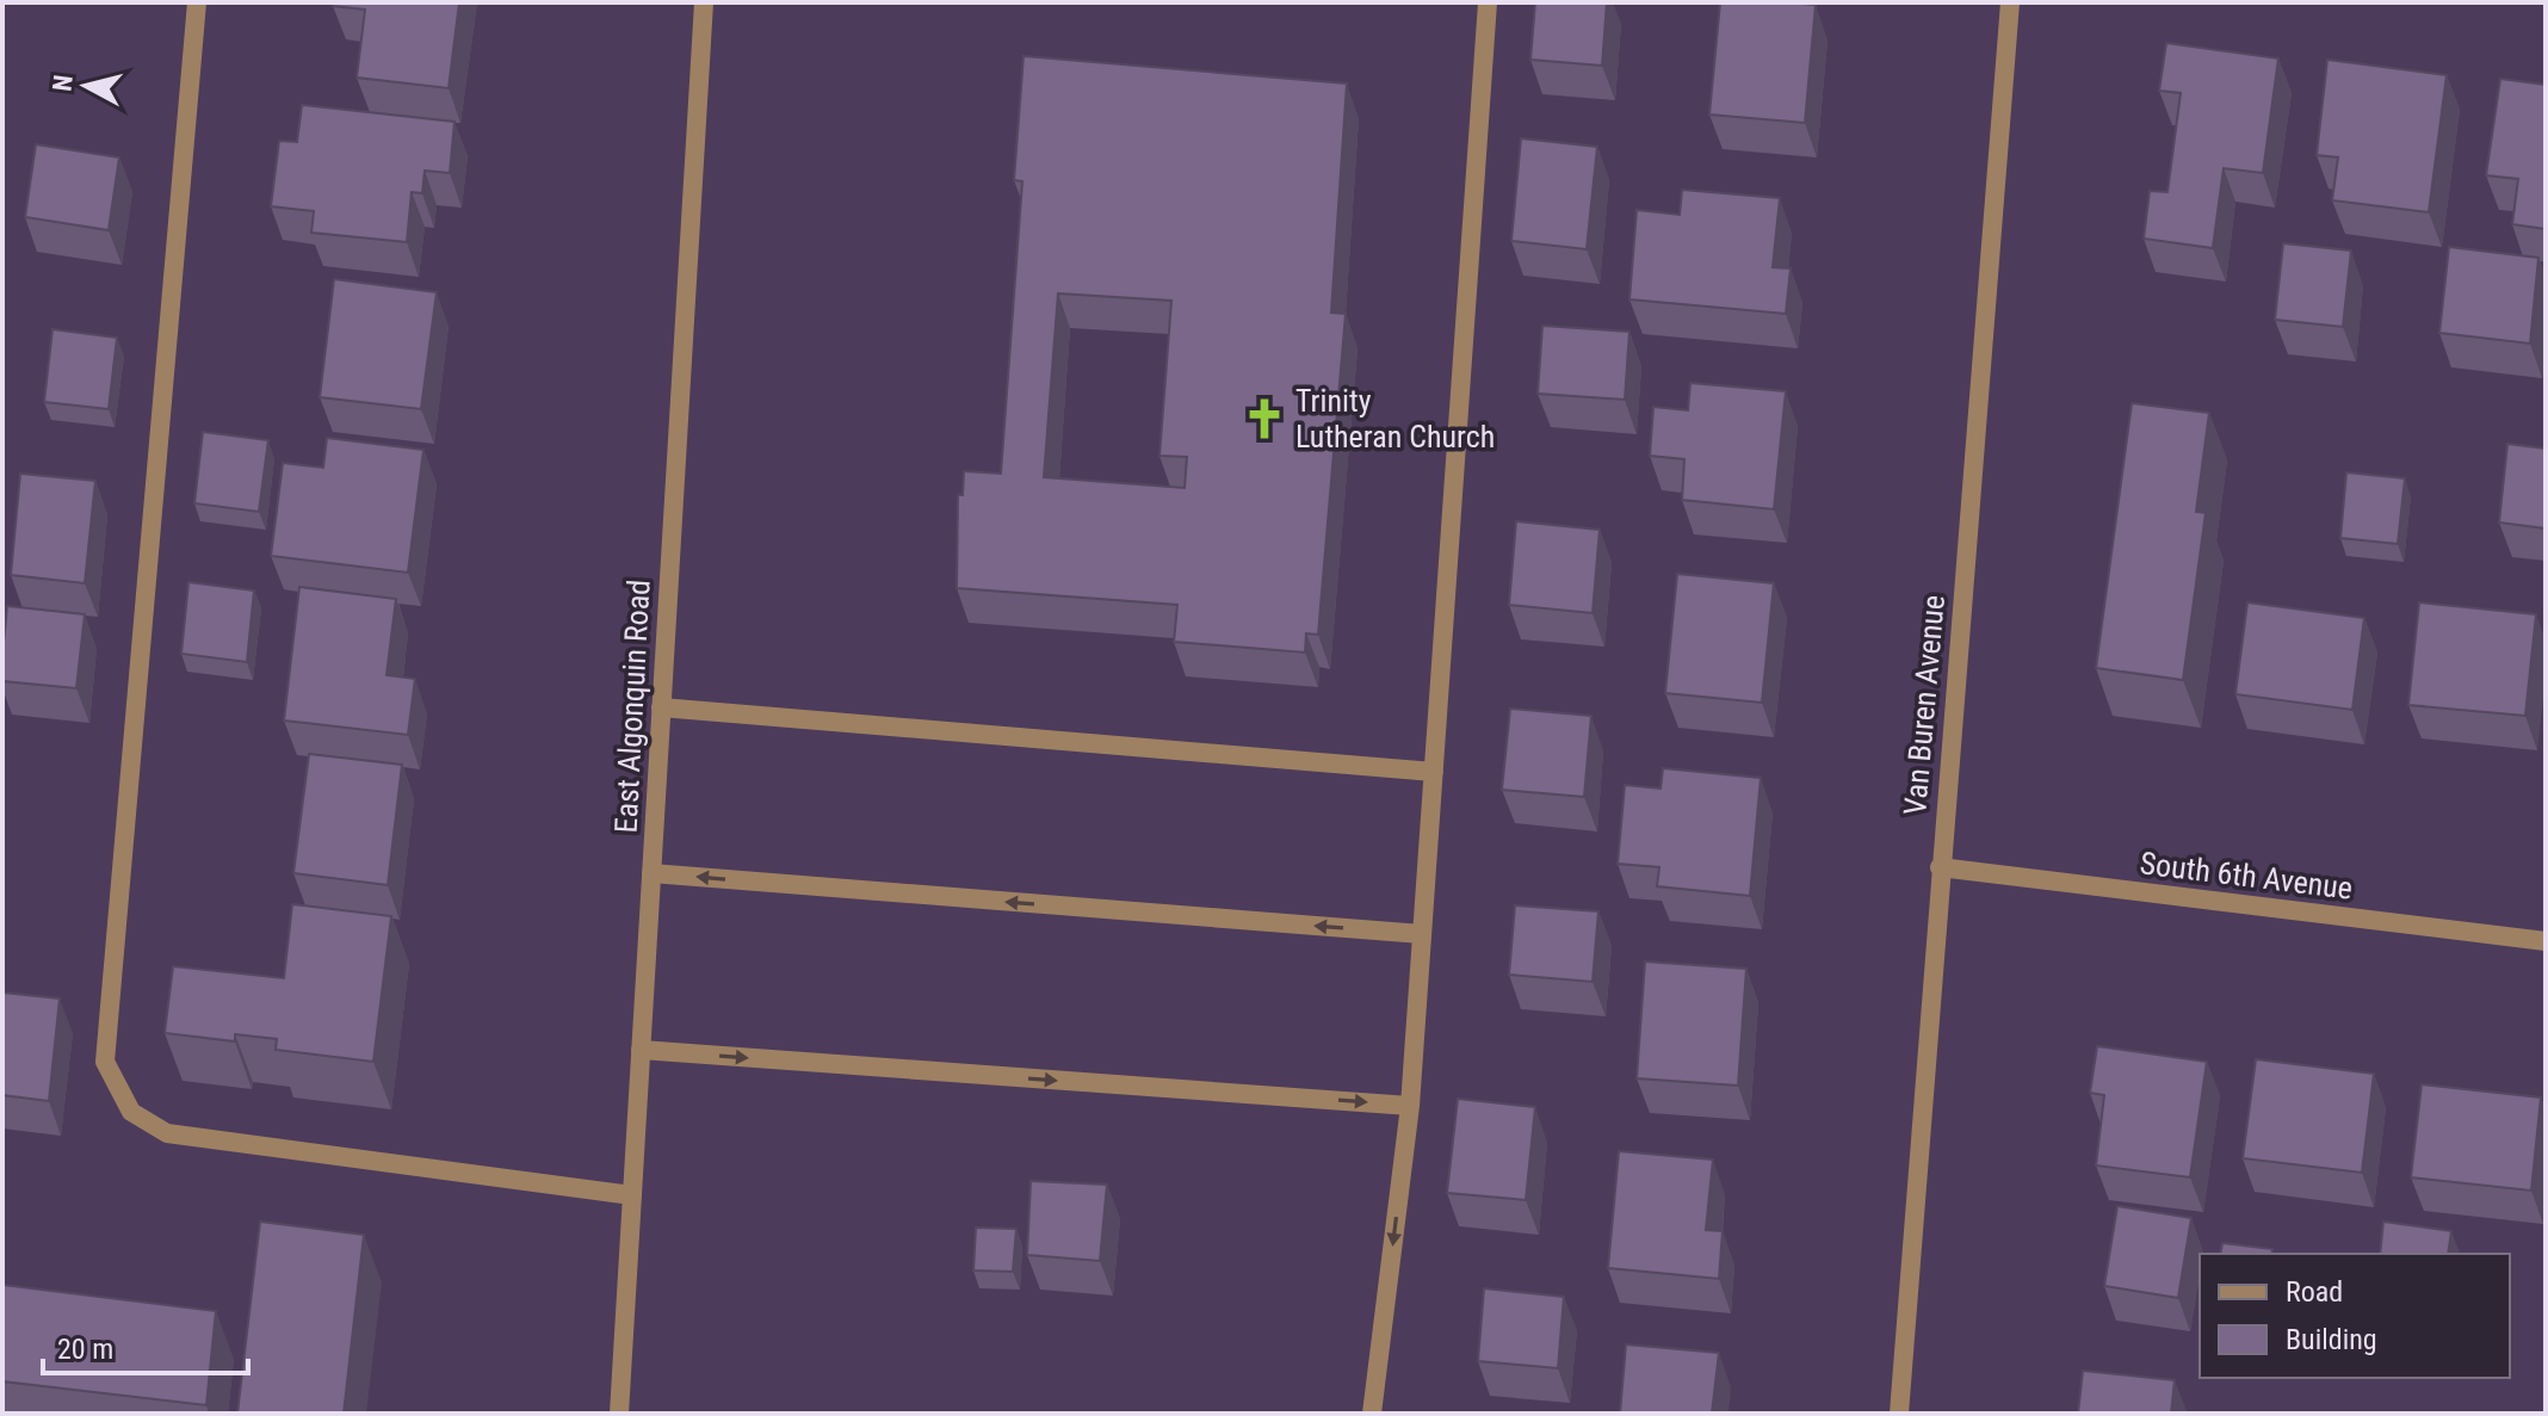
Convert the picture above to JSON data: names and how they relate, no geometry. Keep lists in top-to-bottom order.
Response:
{
  "streets": {
    "street": ["Van Buren Avenue", "East Algonquin Road", "South 6th Avenue"]
  },
  "crossings": [
    ["Van Buren Avenue", "South 6th Avenue"]
  ],
  "places": {
    "church": ["Trinity Lutheran Church"]
  },
  "legend": ["Road", "Building"],
  "scale_bar": "20 m",
  "north": "left"
}
